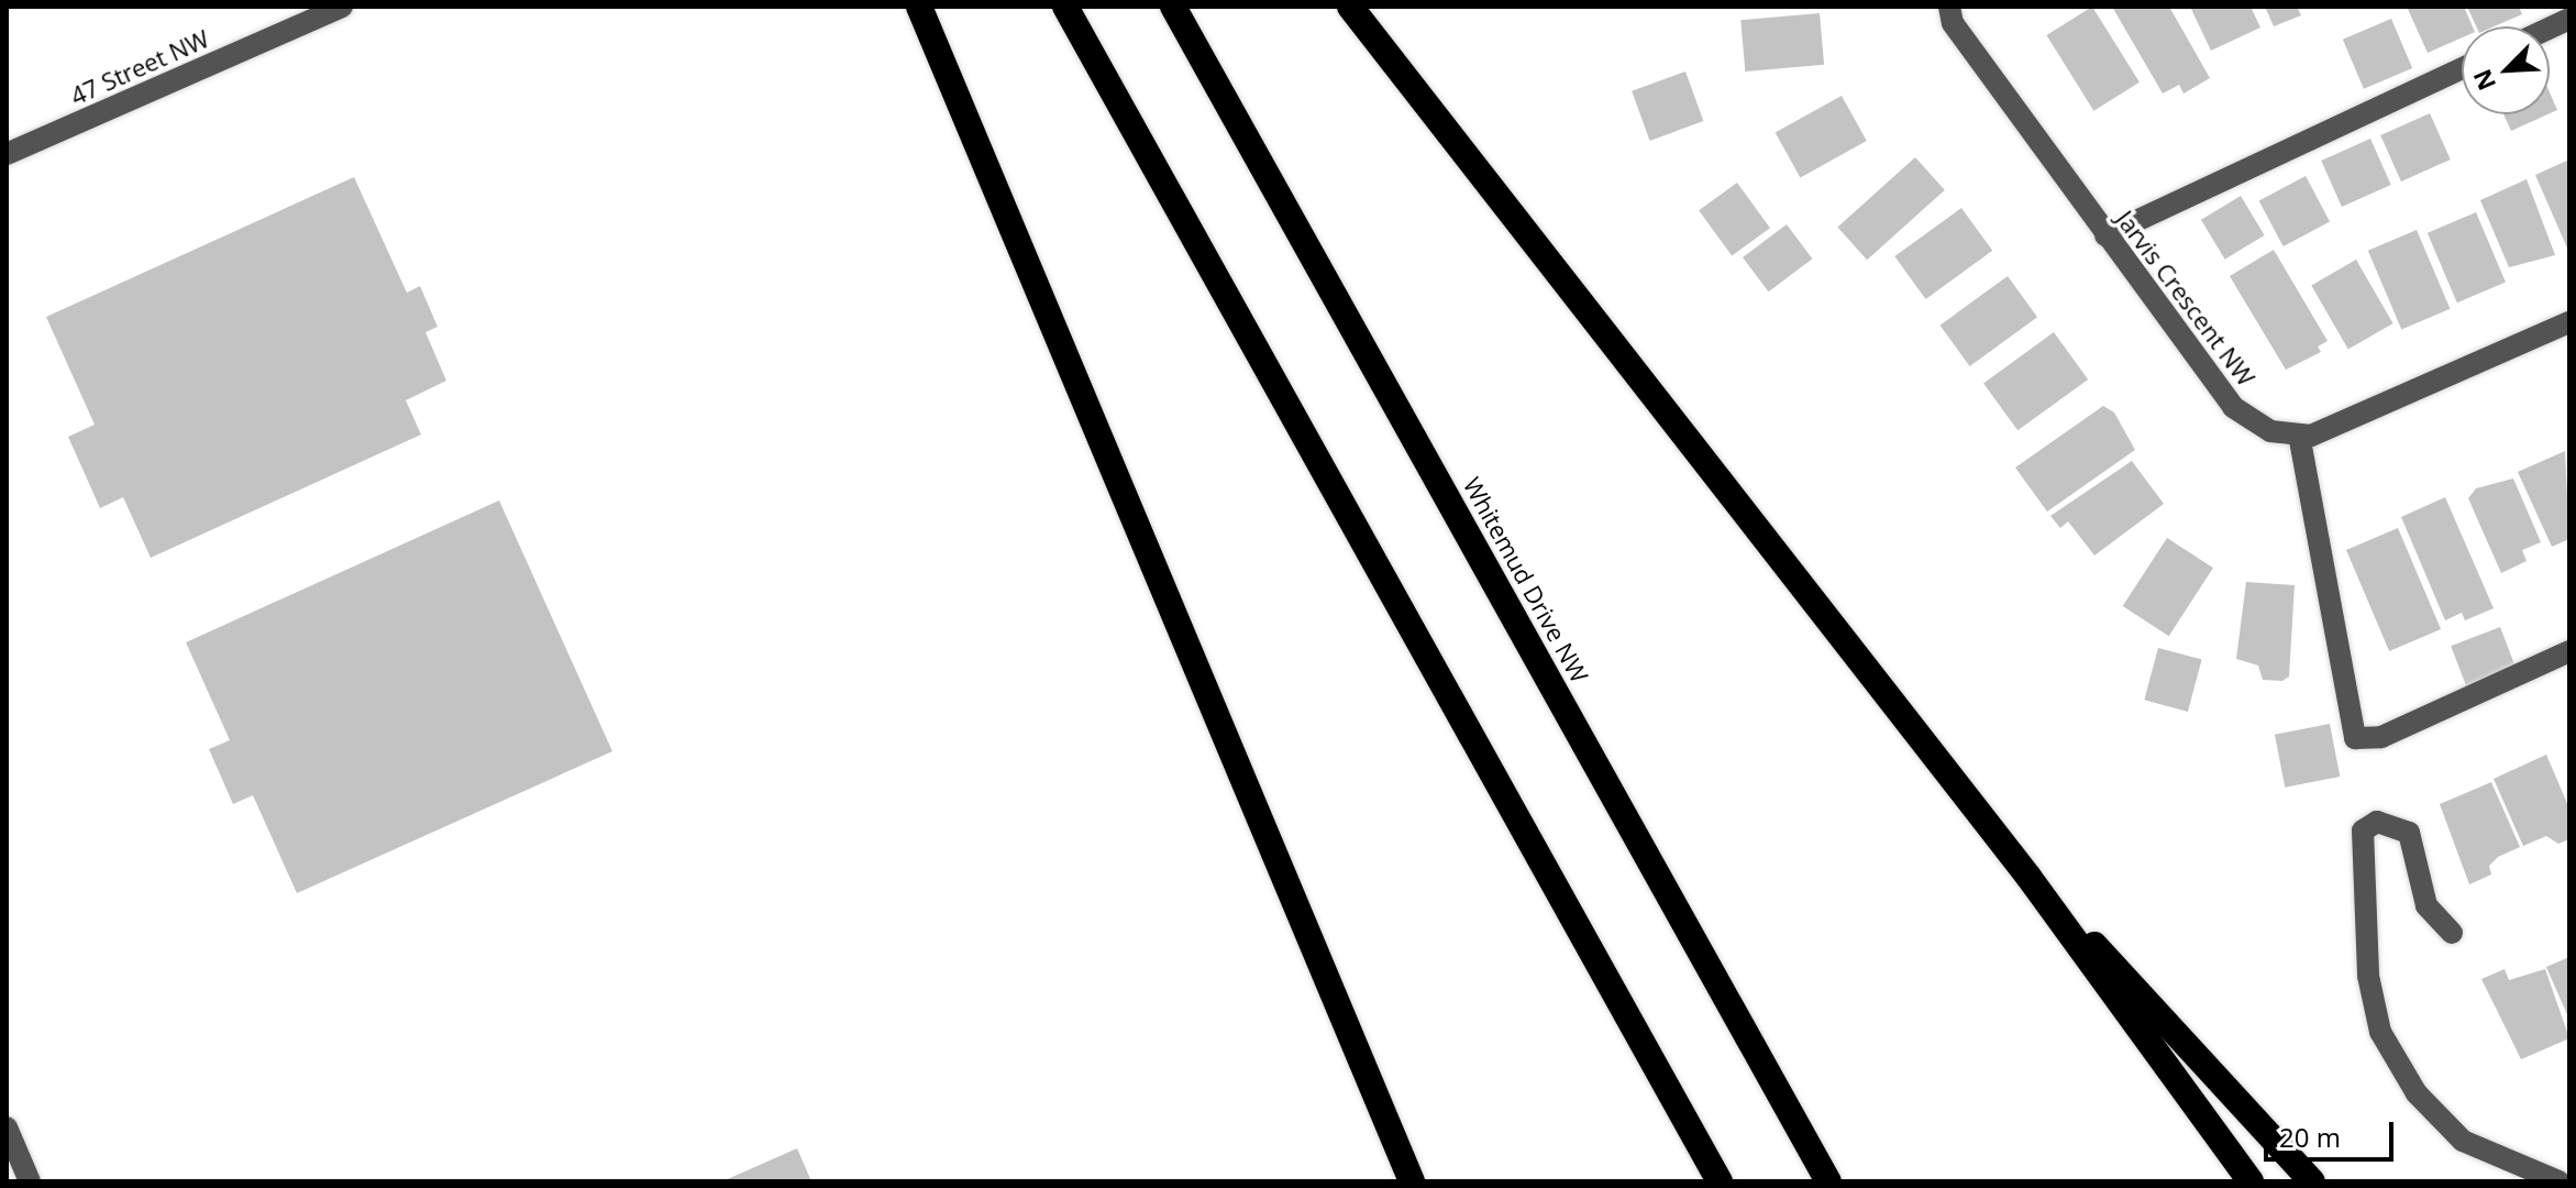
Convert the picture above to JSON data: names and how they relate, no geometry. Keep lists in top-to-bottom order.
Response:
{
  "streets": {
    "highway": ["Whitemud Drive NW"],
    "street": ["47 Street NW", "Jarvis Crescent NW"]
  },
  "scale_bar": "20 m",
  "north": "bottom left"
}
